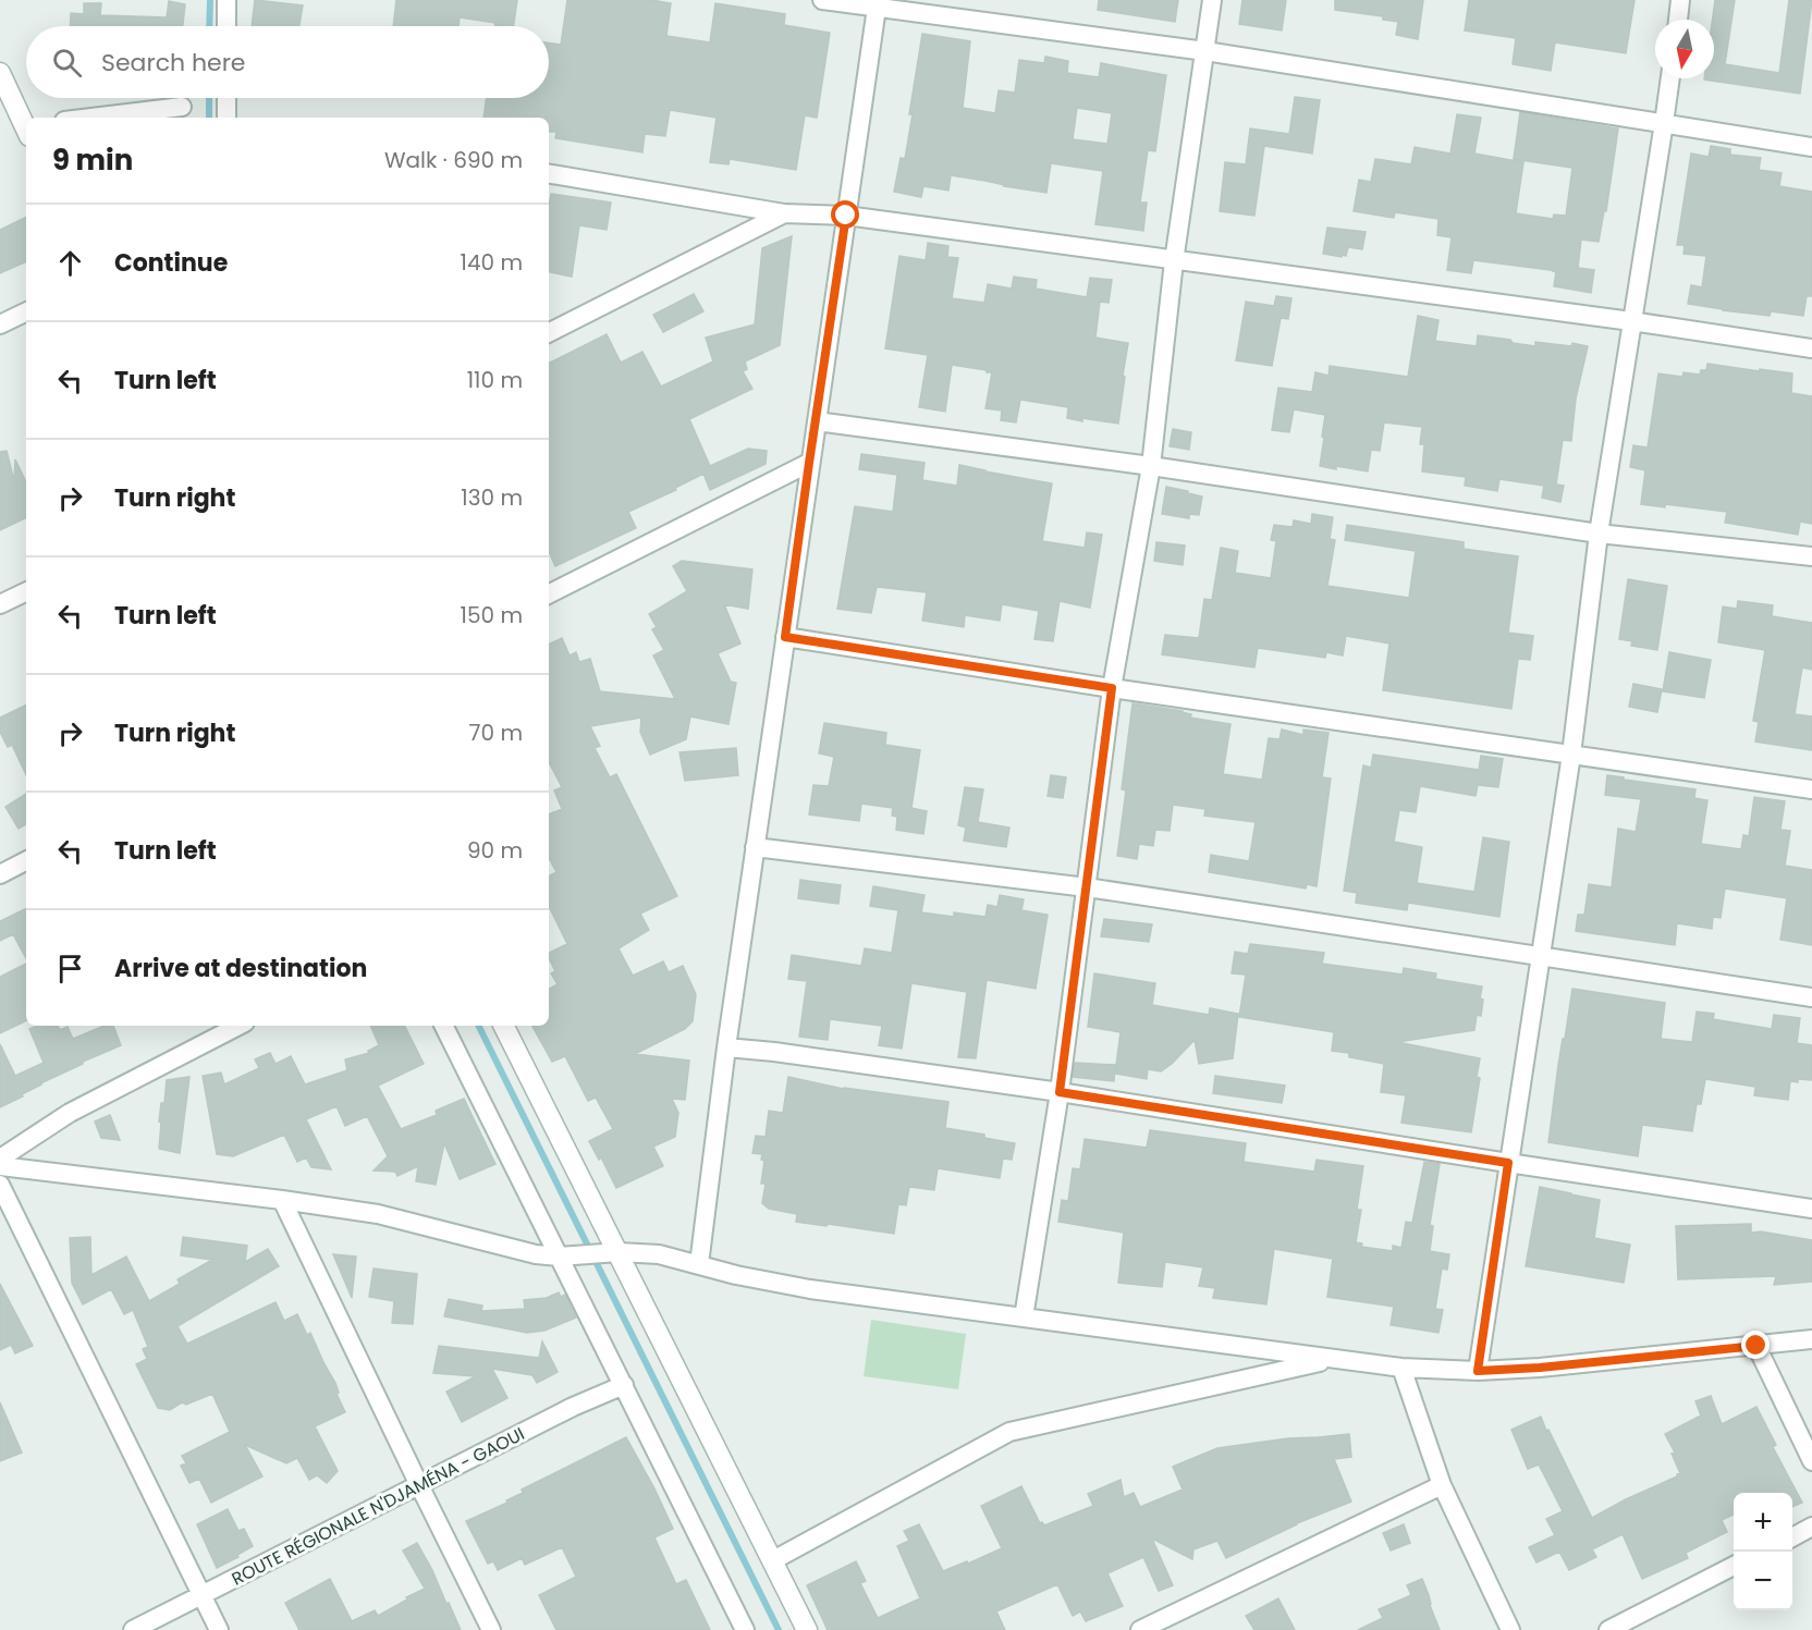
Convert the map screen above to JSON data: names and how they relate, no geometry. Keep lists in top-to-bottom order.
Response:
{
  "streets": {
    "street": ["ROUTE RÉGIONALE N'DJAMÉNA - GAOUI"]
  },
  "north": "bottom",
  "page": {
    "search": "Search here",
    "heading": ["9 min", "Walk · 690 m"],
    "list": [
      ["Continue", "140 m"],
      ["Turn left", "110 m"],
      ["Turn right", "130 m"],
      ["Turn left", "150 m"],
      ["Turn right", "70 m"],
      ["Turn left", "90 m"],
      "Arrive at destination"
    ],
    "map_buttons": ["+", "−"]
  }
}
